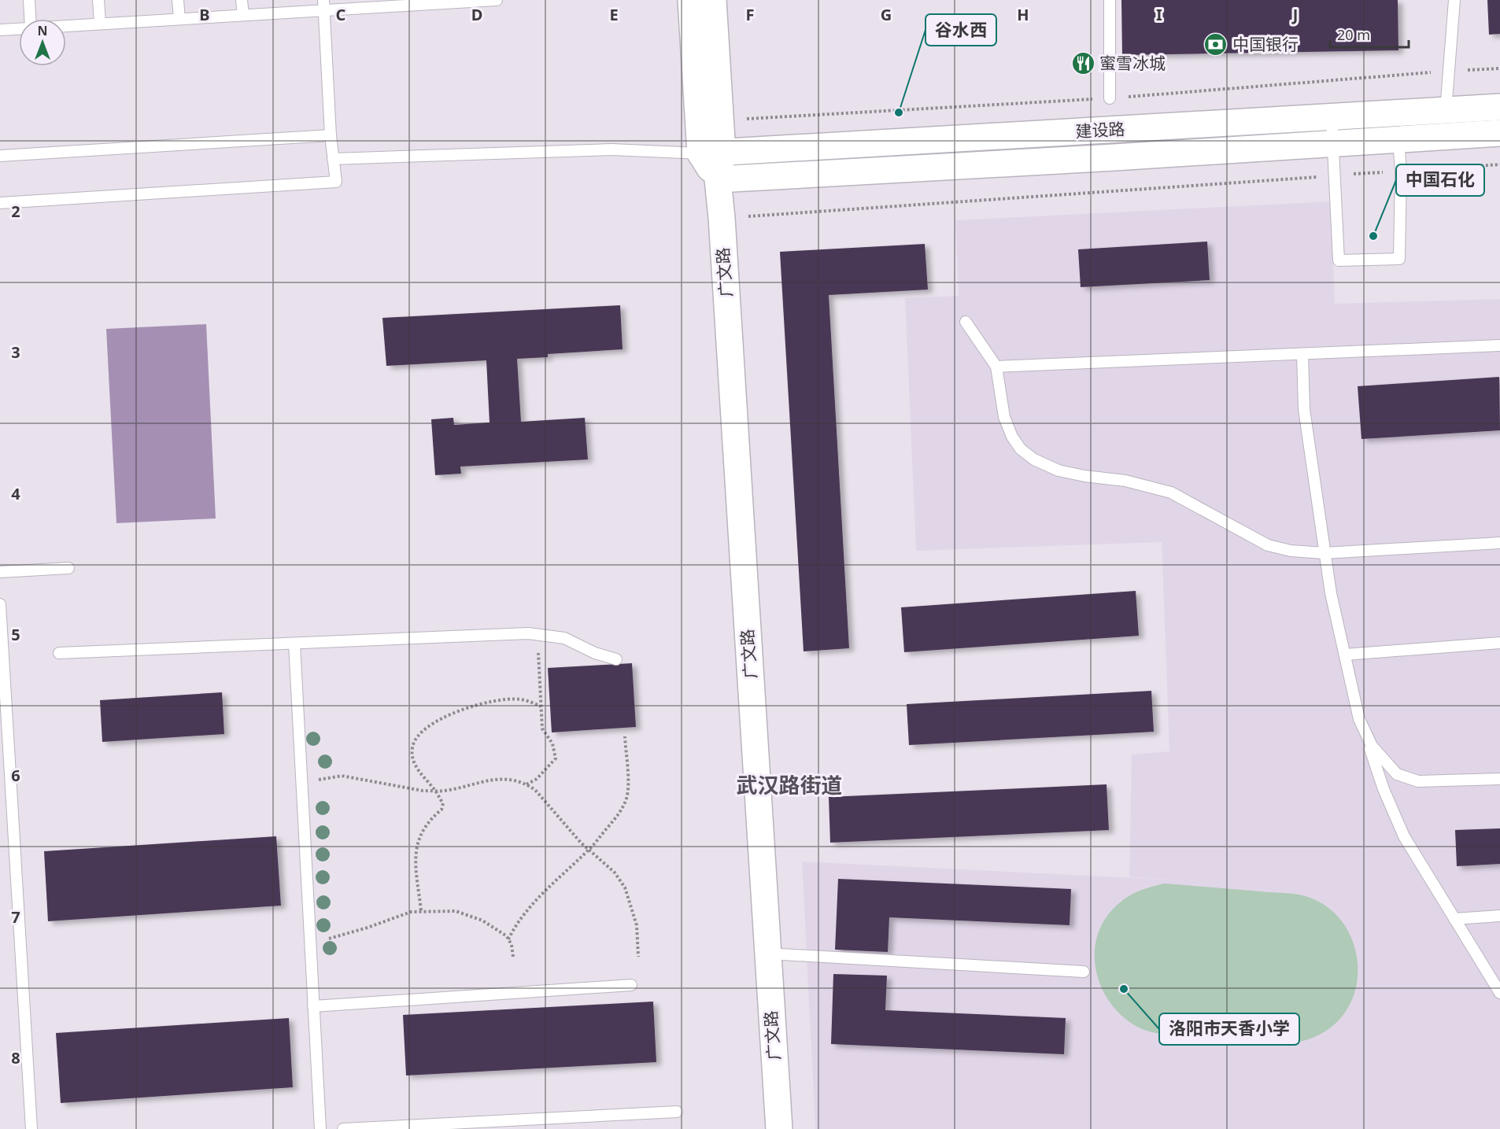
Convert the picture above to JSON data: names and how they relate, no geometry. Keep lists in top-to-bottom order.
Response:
{
  "streets": {
    "street": ["建设路", "广文路"]
  },
  "crossings": [
    ["建设路", "广文路"]
  ],
  "districts": ["武汉路街道"],
  "places": {
    "bank": ["中国银行"],
    "restaurant": ["蜜雪冰城"],
    "other": ["谷水西", "中国石化", "洛阳市天香小学"]
  },
  "scale_bar": "20 m",
  "north": "top",
  "grid": {
    "columns": [
      "B",
      "C",
      "D",
      "E",
      "F",
      "G",
      "H",
      "I",
      "J"
    ],
    "rows": [
      "2",
      "3",
      "4",
      "5",
      "6",
      "7",
      "8"
    ]
  }
}
